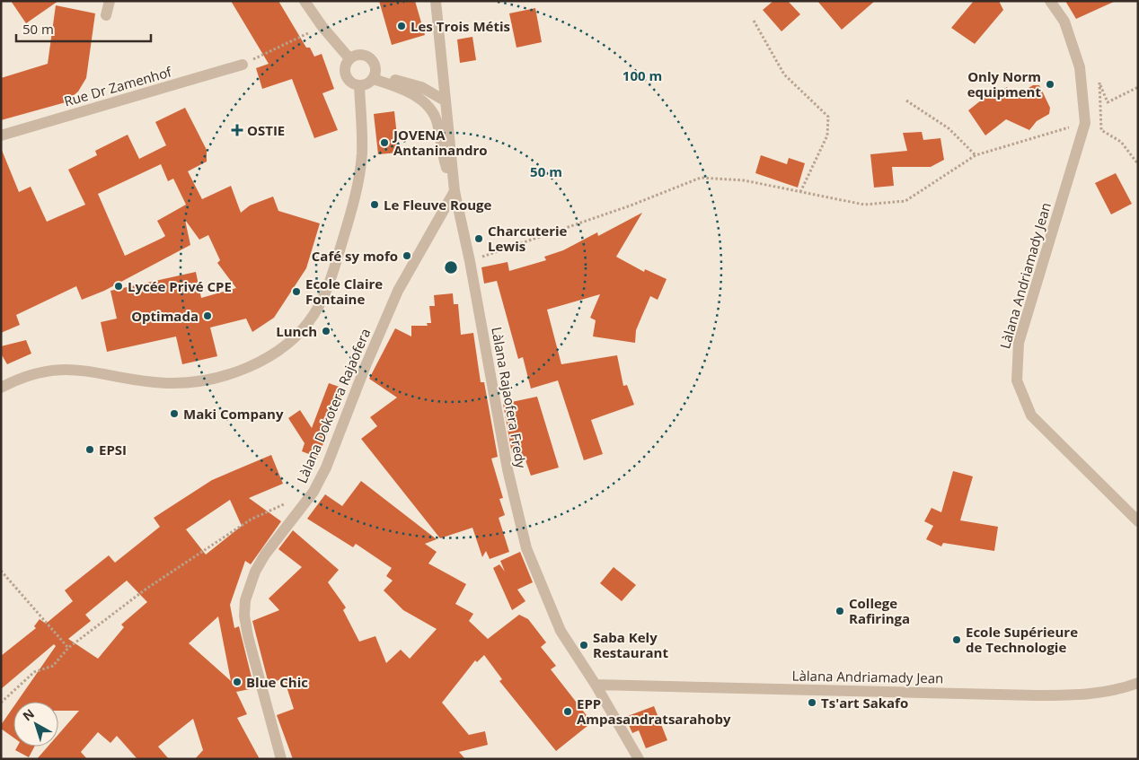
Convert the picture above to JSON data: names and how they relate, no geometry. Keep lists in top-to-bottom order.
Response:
{
  "streets": {
    "street": [
      "Rue Dr Zamenhof",
      "Làlana Andriamady Jean",
      "Làlana Rajaofera Fredy",
      "Làlana Dokotera Rajaofera"
    ]
  },
  "crossings": [
    ["Làlana Andriamady Jean", "Làlana Rajaofera Fredy"],
    ["Làlana Rajaofera Fredy", "Làlana Dokotera Rajaofera"]
  ],
  "places": {
    "other": [
      "Les Trois Métis",
      "Only Norm equipment",
      "JOVENA Antaninandro",
      "Le Fleuve Rouge",
      "Charcuterie Lewis",
      "Café sy mofo",
      "Lycée Privé CPE",
      "Ecole Claire Fontaine",
      "Optimada",
      "Lunch",
      "Maki Company",
      "EPSI",
      "College Rafiringa",
      "Ecole Supérieure de Technologie",
      "Saba Kely Restaurant",
      "Blue Chic",
      "Ts'art Sakafo",
      "EPP Ampasandratsarahoby"
    ],
    "health": ["OSTIE"]
  },
  "scale_bar": "50 m",
  "north": "top left",
  "rings": ["100 m", "50 m"]
}
